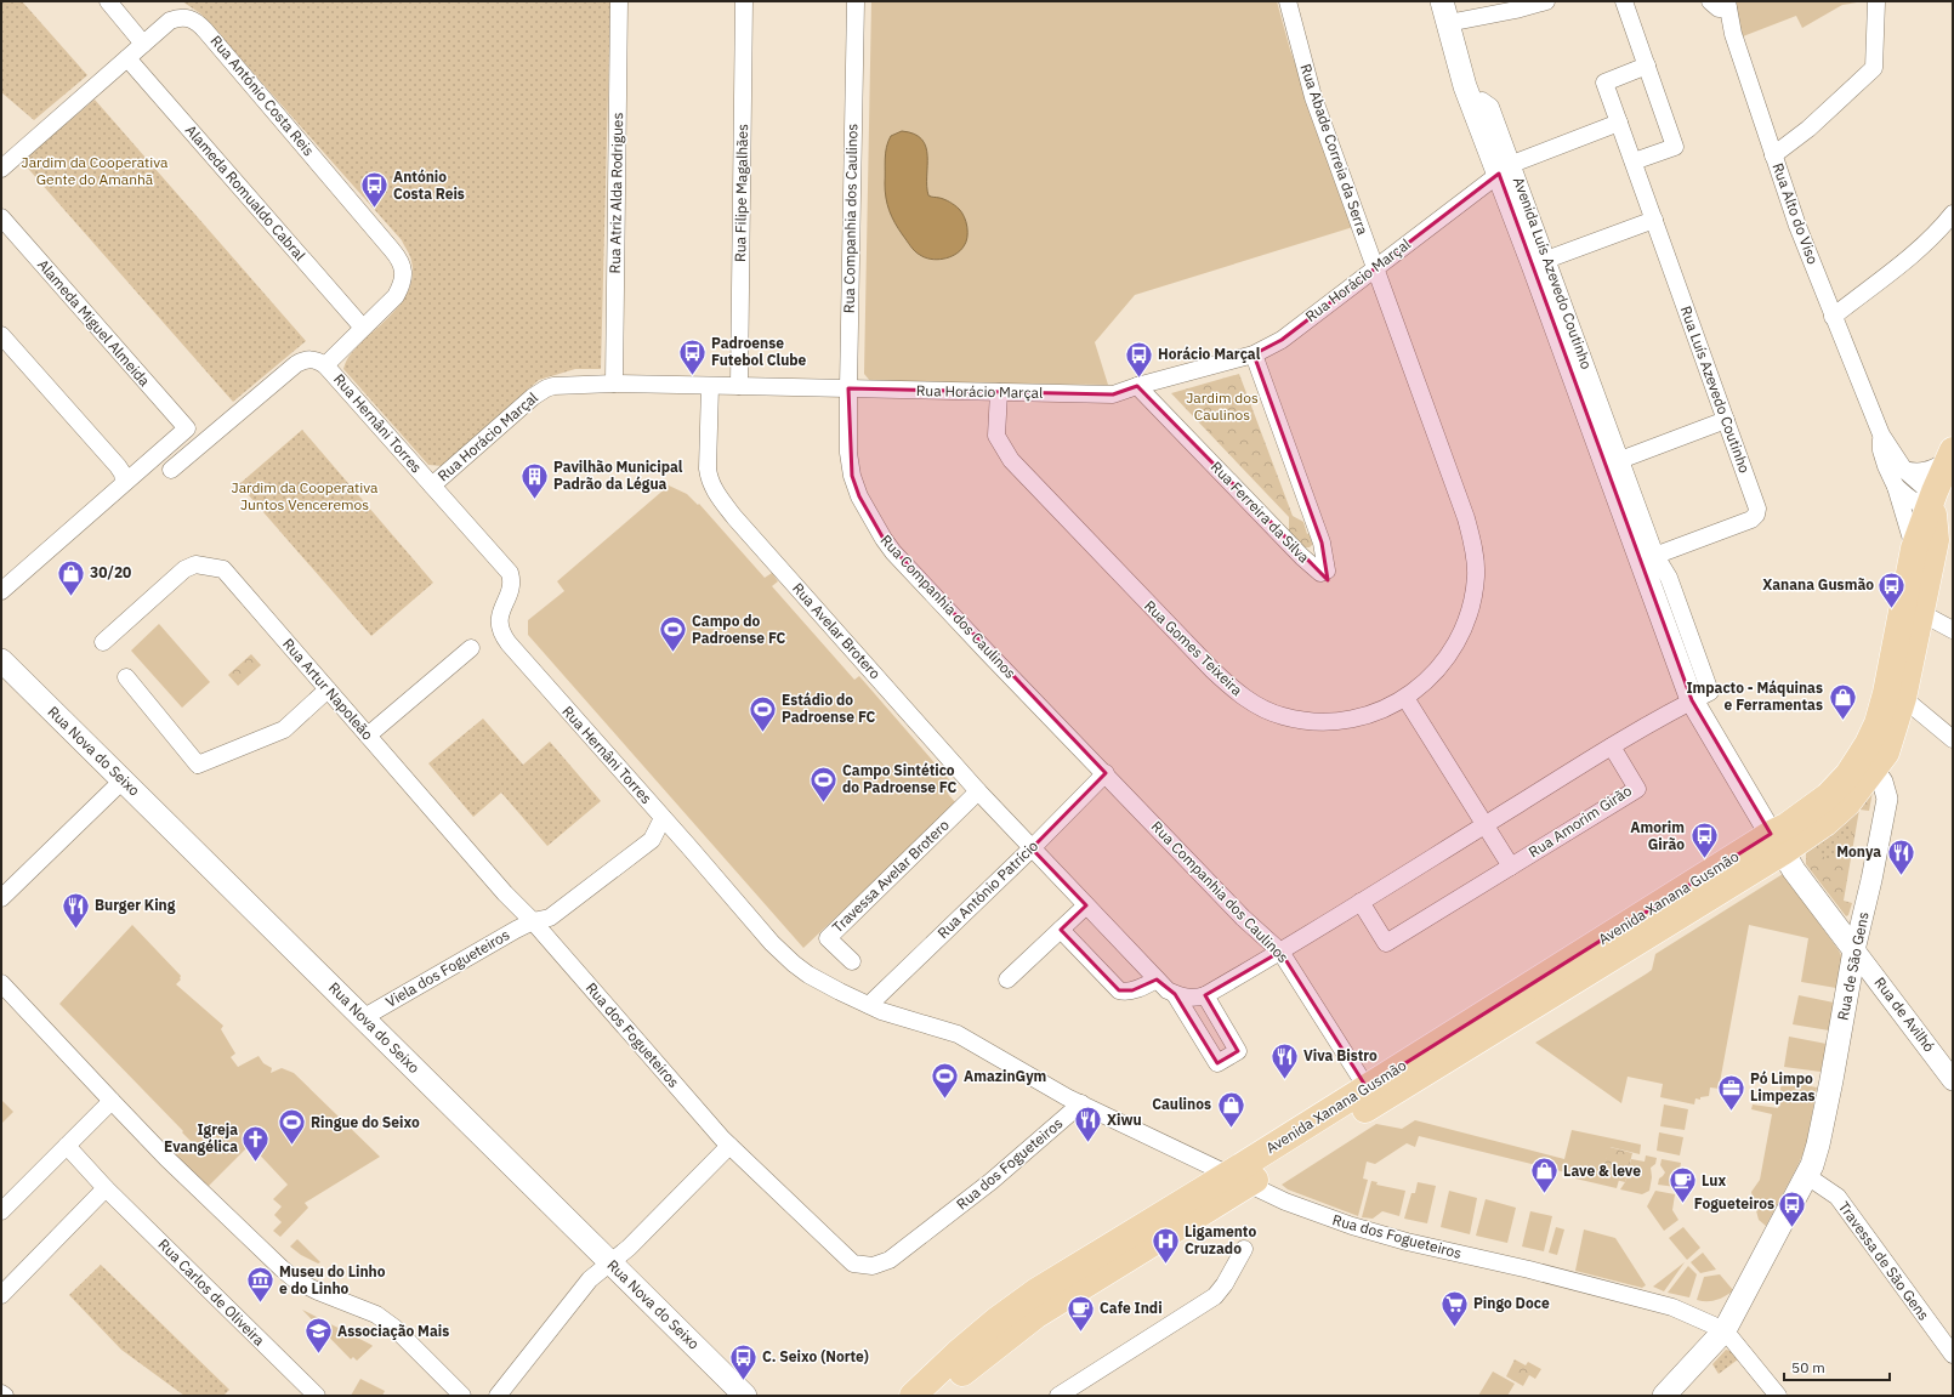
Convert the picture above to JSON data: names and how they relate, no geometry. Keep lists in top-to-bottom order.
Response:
{
  "streets": {
    "main road": [
      "Avenida Luís Azevedo Coutinho",
      "Rua Nova do Seixo",
      "Avenida Xanana Gusmão",
      "Rua de São Gens"
    ],
    "street": [
      "Rua António Costa Reis",
      "Rua Abade Correia da Serra",
      "Alameda Romualdo Cabral",
      "Rua Atriz Alda Rodrigues",
      "Rua Filipe Magalhães",
      "Rua Alto do Viso",
      "Rua Companhia dos Caulinos",
      "Rua Horácio Marçal",
      "Alameda Miguel Almeida",
      "Rua Luís Azevedo Coutinho",
      "Rua Hernâni Torres",
      "Rua Ferreira da Silva",
      "Rua Avelar Brotero",
      "Rua Gomes Teixeira",
      "Rua Artur Napoleão",
      "Rua Amorim Girão",
      "Travessa Avelar Brotero",
      "Rua António Patrício",
      "Viela dos Fogueteiros",
      "Rua de Avilhó",
      "Rua dos Fogueteiros",
      "Travessa de São Gens",
      "Rua Carlos de Oliveira"
    ]
  },
  "crossings": [
    ["Rua António Costa Reis", "Alameda Romualdo Cabral"],
    ["Rua António Costa Reis", "Rua Hernâni Torres"],
    ["Rua Abade Correia da Serra", "Rua Horácio Marçal"],
    ["Rua Abade Correia da Serra", "Rua Gomes Teixeira"],
    ["Rua Atriz Alda Rodrigues", "Rua Horácio Marçal"],
    ["Rua Filipe Magalhães", "Rua Horácio Marçal"],
    ["Rua Companhia dos Caulinos", "Rua Horácio Marçal"],
    ["Rua Companhia dos Caulinos", "Rua António Patrício"],
    ["Rua Companhia dos Caulinos", "Avenida Xanana Gusmão"],
    ["Avenida Luís Azevedo Coutinho", "Rua Horácio Marçal"],
    ["Avenida Luís Azevedo Coutinho", "Rua Luís Azevedo Coutinho"],
    ["Avenida Luís Azevedo Coutinho", "Avenida Xanana Gusmão"],
    ["Avenida Luís Azevedo Coutinho", "Rua de São Gens"],
    ["Avenida Luís Azevedo Coutinho", "Rua de Avilhó"],
    ["Rua Horácio Marçal", "Rua Luís Azevedo Coutinho"],
    ["Rua Horácio Marçal", "Rua Hernâni Torres"],
    ["Rua Horácio Marçal", "Rua Ferreira da Silva"],
    ["Rua Horácio Marçal", "Rua Avelar Brotero"],
    ["Rua Horácio Marçal", "Rua Gomes Teixeira"],
    ["Rua Hernâni Torres", "Rua António Patrício"],
    ["Rua Hernâni Torres", "Rua dos Fogueteiros"],
    ["Rua Avelar Brotero", "Travessa Avelar Brotero"],
    ["Rua Avelar Brotero", "Rua António Patrício"],
    ["Rua Artur Napoleão", "Viela dos Fogueteiros"],
    ["Rua Artur Napoleão", "Rua dos Fogueteiros"],
    ["Rua Nova do Seixo", "Viela dos Fogueteiros"],
    ["Avenida Xanana Gusmão", "Rua de São Gens"],
    ["Avenida Xanana Gusmão", "Rua dos Fogueteiros"],
    ["Rua de São Gens", "Rua de Avilhó"],
    ["Rua de São Gens", "Rua dos Fogueteiros"],
    ["Rua de São Gens", "Travessa de São Gens"],
    ["Viela dos Fogueteiros", "Rua dos Fogueteiros"]
  ],
  "parks": ["Jardim da Cooperativa Gente do Amanhã", "Jardim dos Caulinos", "Jardim da Cooperativa Juntos Venceremos"],
  "places": {
    "bus stop": [
      "António Costa Reis",
      "Padroense Futebol Clube",
      "Horácio Marçal",
      "Xanana Gusmão",
      "Amorim Girão",
      "Fogueteiros",
      "C. Seixo (Norte)"
    ],
    "building": ["Pavilhão Municipal Padrão da Légua"],
    "shop": [
      "30/20",
      "Impacto - Máquinas e Ferramentas",
      "Caulinos",
      "Lave & leve"
    ],
    "sports": [
      "Campo do Padroense FC",
      "Estádio do Padroense FC",
      "Campo Sintético do Padroense FC",
      "AmazinGym",
      "Ringue do Seixo"
    ],
    "restaurant": [
      "Monya",
      "Burger King",
      "Viva Bistro",
      "Xiwu"
    ],
    "office": ["Pó Limpo Limpezas"],
    "church": ["Igreja Evangélica"],
    "cafe": ["Lux", "Cafe Indi"],
    "hospital": ["Ligamento Cruzado"],
    "museum": ["Museu do Linho e do Linho"],
    "supermarket": ["Pingo Doce"],
    "school or university": ["Associação Mais"]
  },
  "scale_bar": "50 m"
}
